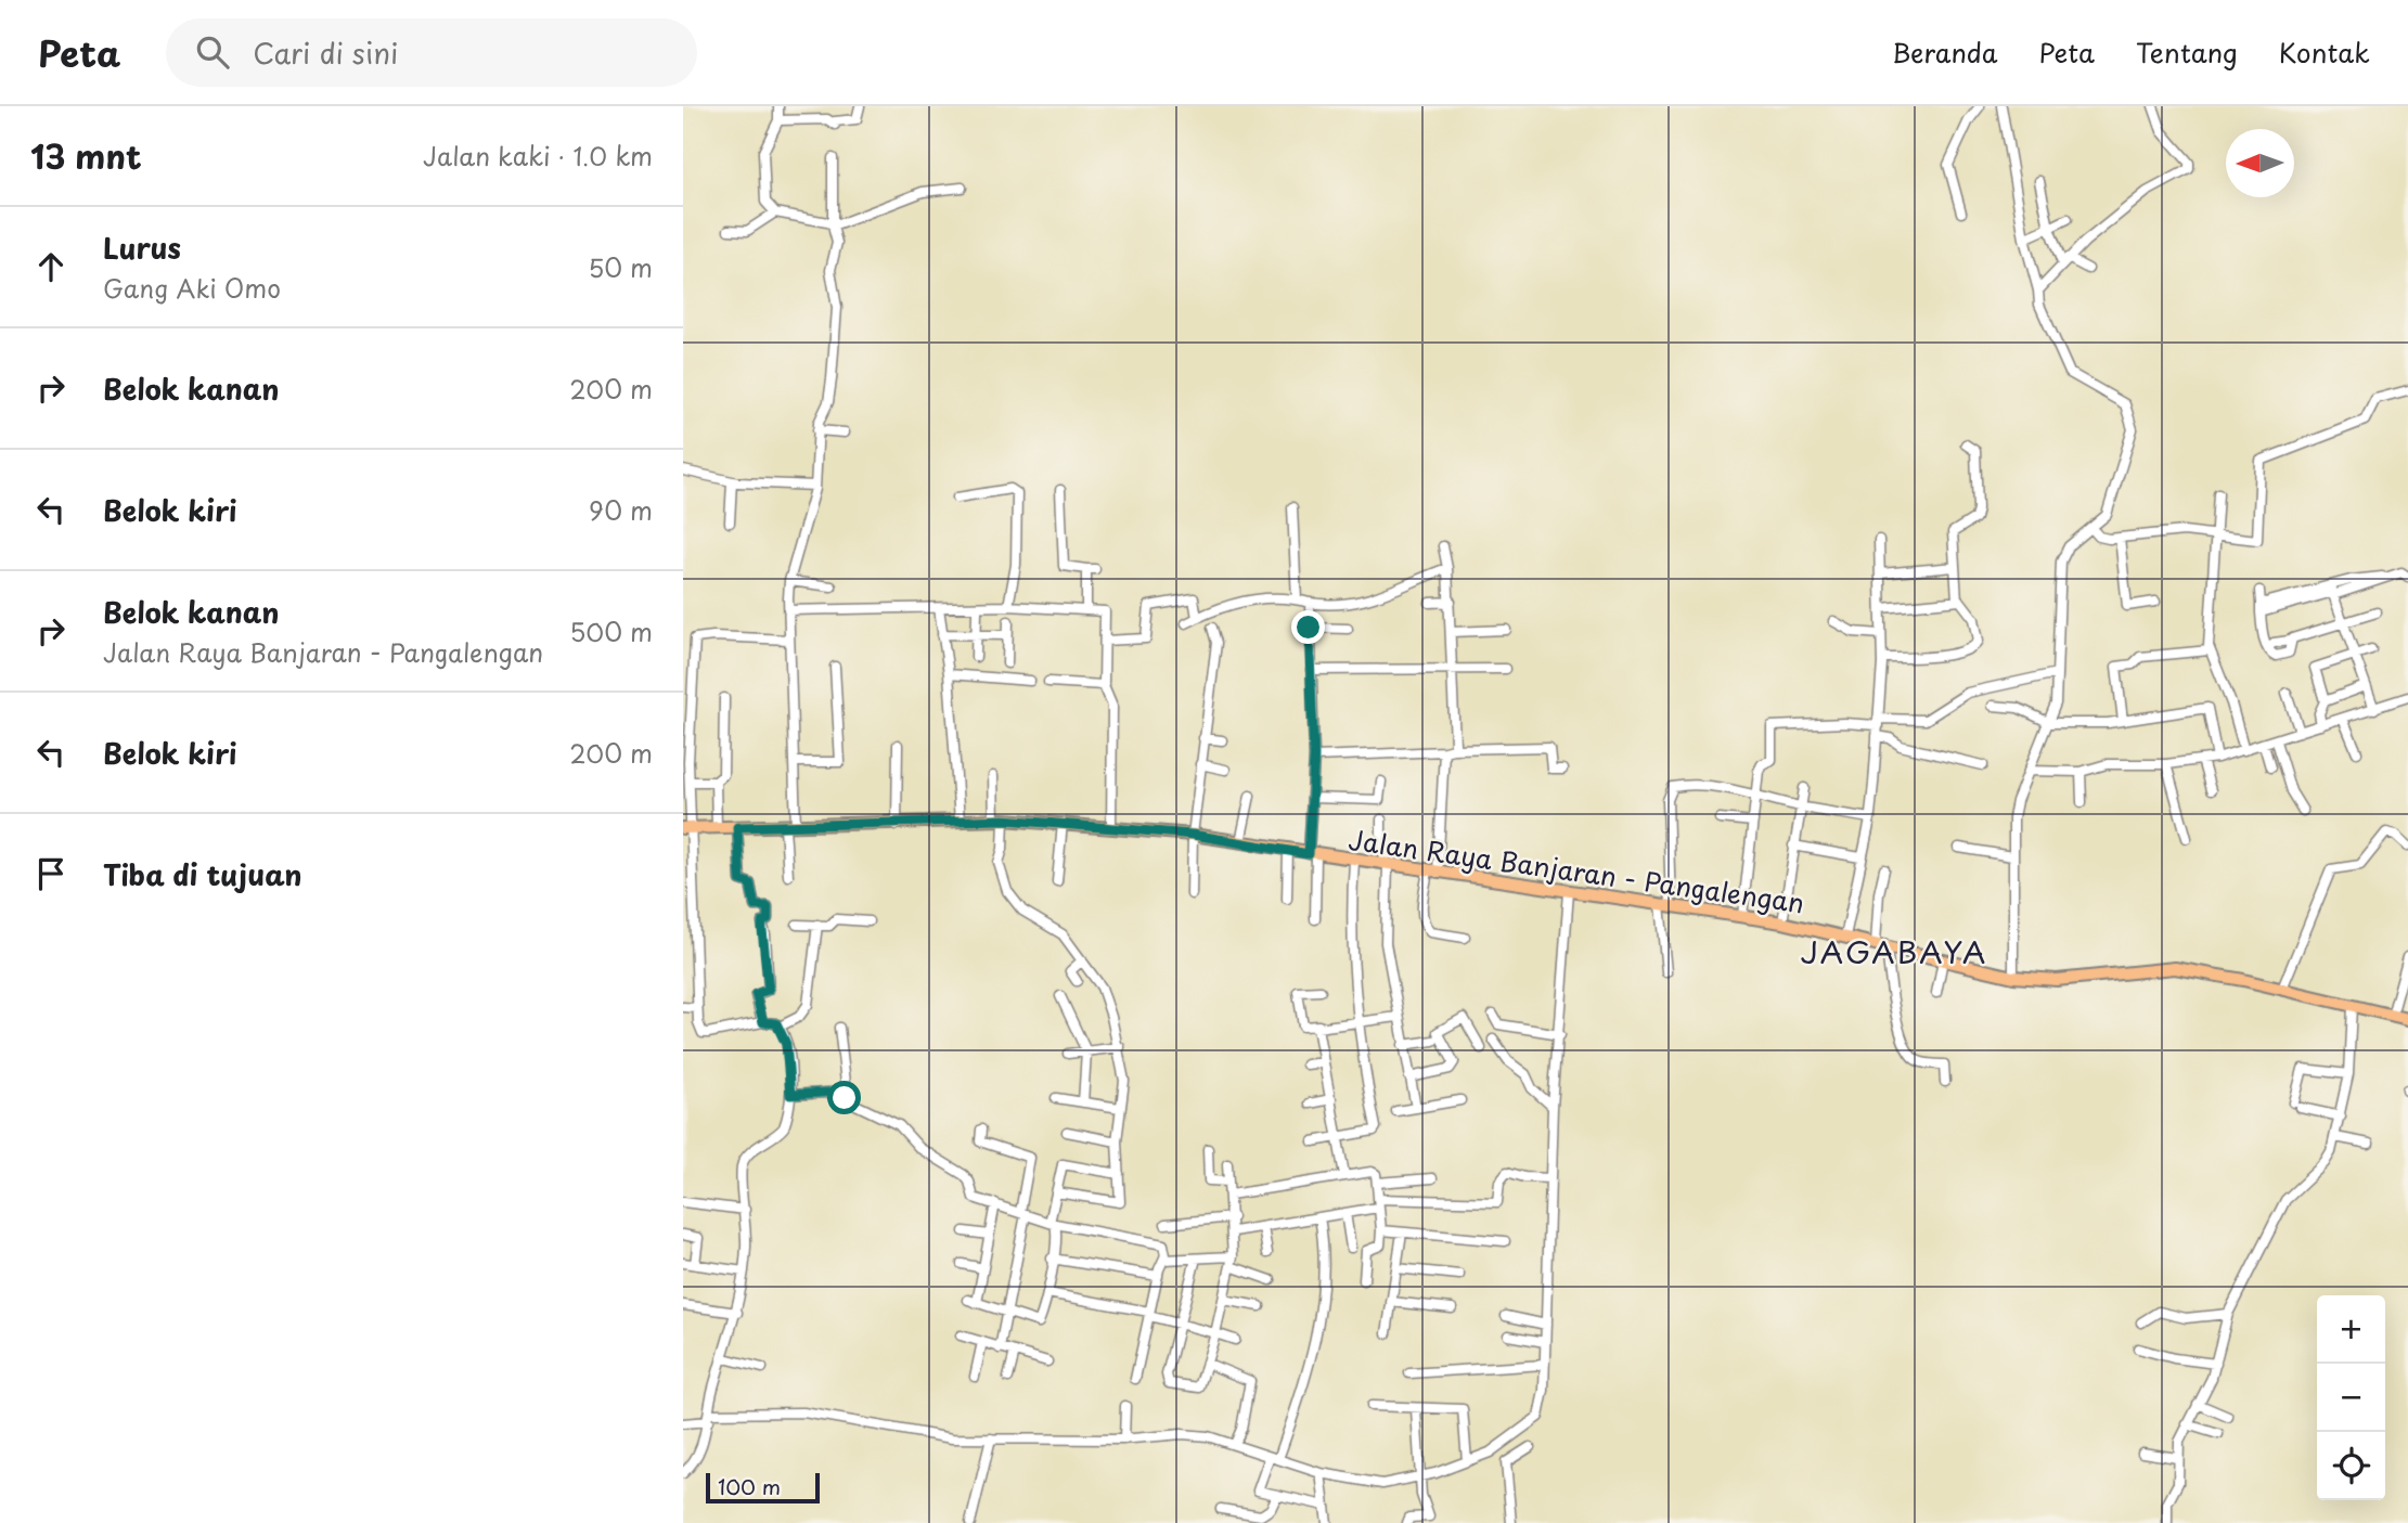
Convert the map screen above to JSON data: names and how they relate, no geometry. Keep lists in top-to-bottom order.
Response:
{
  "streets": {
    "main road": ["Jalan Raya Banjaran - Pangalengan"]
  },
  "districts": ["JAGABAYA"],
  "scale_bar": "100 m",
  "north": "left",
  "page": {
    "header": "Peta",
    "search": "Cari di sini",
    "nav": [
      "Beranda",
      "Peta",
      "Tentang",
      "Kontak"
    ],
    "heading": ["13 mnt", "Jalan kaki · 1.0 km"],
    "list": [
      ["Lurus", "Gang Aki Omo", "50 m"],
      ["Belok kanan", "200 m"],
      ["Belok kiri", "90 m"],
      ["Belok kanan", "Jalan Raya Banjaran - Pangalengan", "500 m"],
      ["Belok kiri", "200 m"],
      "Tiba di tujuan"
    ],
    "map_buttons": ["+", "−"],
    "scale": "100 m"
  }
}
